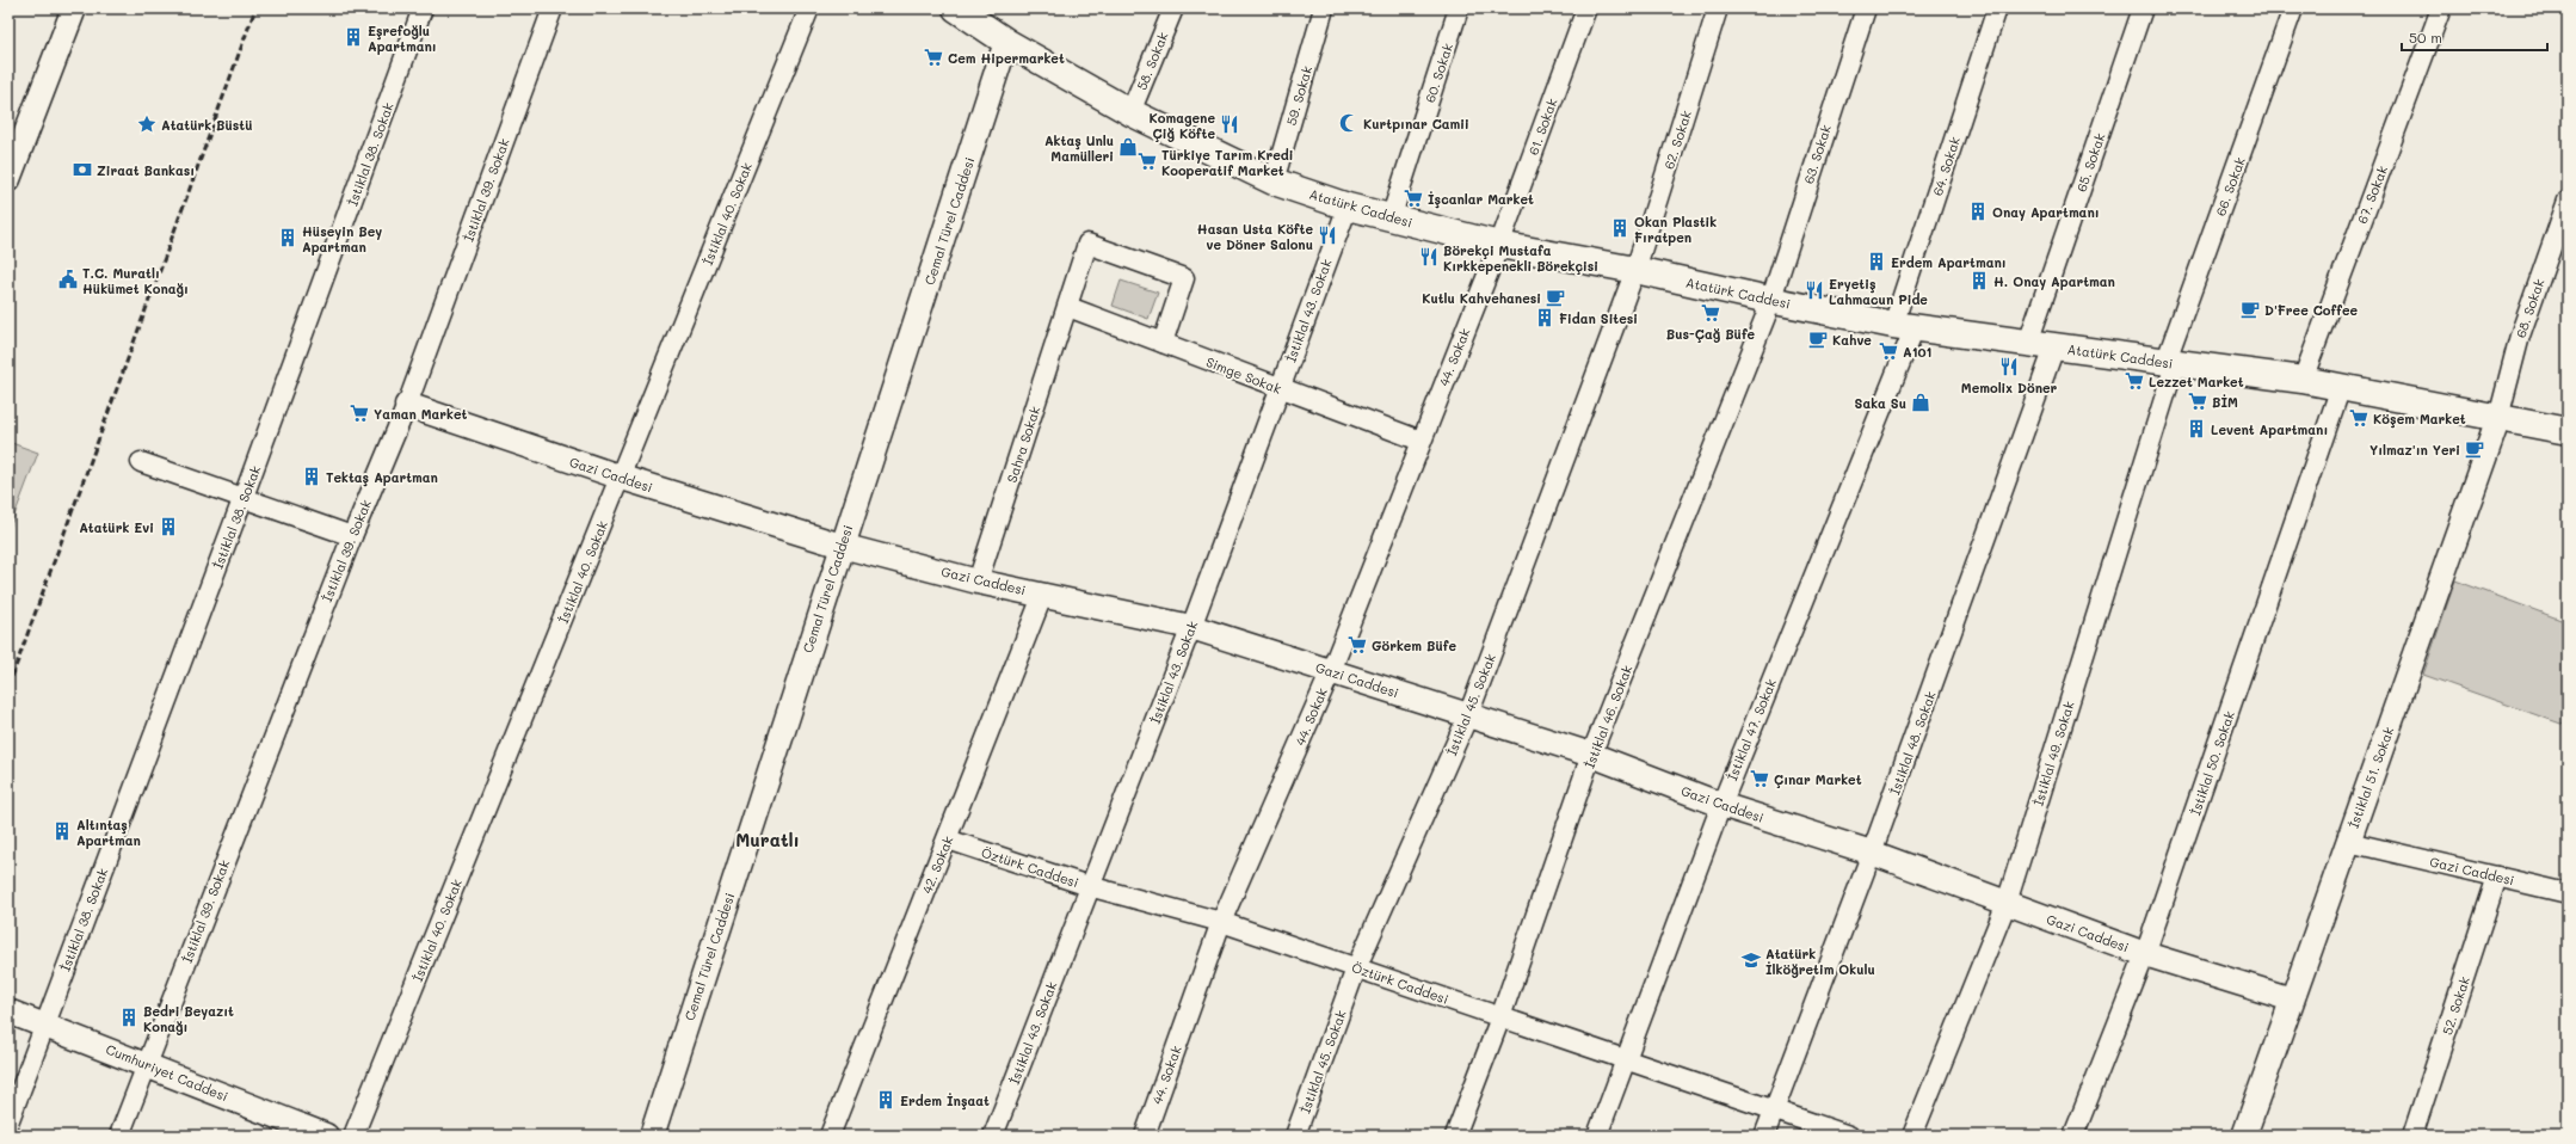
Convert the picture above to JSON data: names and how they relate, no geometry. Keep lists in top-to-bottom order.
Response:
{
  "streets": {
    "main road": ["Atatürk Caddesi"],
    "street": [
      "58. Sokak",
      "60. Sokak",
      "59. Sokak",
      "61. Sokak",
      "62. Sokak",
      "İstiklal 38. Sokak",
      "63. Sokak",
      "65. Sokak",
      "64. Sokak",
      "66. Sokak",
      "İstiklal 39. Sokak",
      "67. Sokak",
      "İstiklal 40. Sokak",
      "Cemal Türel Caddesi",
      "68. Sokak",
      "İstiklal 43. Sokak",
      "44. Sokak",
      "Simge Sokak",
      "Sahra Sokak",
      "Gazi Caddesi",
      "İstiklal 45. Sokak",
      "İstiklal 46. Sokak",
      "İstiklal 47. Sokak",
      "İstiklal 48. Sokak",
      "İstiklal 49. Sokak",
      "İstiklal 50. Sokak",
      "İstiklal 51. Sokak",
      "42. Sokak",
      "Öztürk Caddesi",
      "52. Sokak",
      "Cumhuriyet Caddesi"
    ]
  },
  "crossings": [
    ["58. Sokak", "Atatürk Caddesi"],
    ["60. Sokak", "Atatürk Caddesi"],
    ["59. Sokak", "Atatürk Caddesi"],
    ["61. Sokak", "Atatürk Caddesi"],
    ["61. Sokak", "44. Sokak"],
    ["62. Sokak", "Atatürk Caddesi"],
    ["62. Sokak", "İstiklal 45. Sokak"],
    ["İstiklal 38. Sokak", "Cumhuriyet Caddesi"],
    ["63. Sokak", "Atatürk Caddesi"],
    ["63. Sokak", "İstiklal 46. Sokak"],
    ["65. Sokak", "Atatürk Caddesi"],
    ["64. Sokak", "Atatürk Caddesi"],
    ["64. Sokak", "İstiklal 47. Sokak"],
    ["66. Sokak", "Atatürk Caddesi"],
    ["66. Sokak", "İstiklal 49. Sokak"],
    ["İstiklal 39. Sokak", "Gazi Caddesi"],
    ["İstiklal 39. Sokak", "Cumhuriyet Caddesi"],
    ["67. Sokak", "Atatürk Caddesi"],
    ["Atatürk Caddesi", "Cemal Türel Caddesi"],
    ["Atatürk Caddesi", "68. Sokak"],
    ["Atatürk Caddesi", "İstiklal 43. Sokak"],
    ["Atatürk Caddesi", "44. Sokak"],
    ["Atatürk Caddesi", "İstiklal 45. Sokak"],
    ["Atatürk Caddesi", "İstiklal 46. Sokak"],
    ["Atatürk Caddesi", "İstiklal 47. Sokak"],
    ["Atatürk Caddesi", "İstiklal 48. Sokak"],
    ["Atatürk Caddesi", "İstiklal 49. Sokak"],
    ["Atatürk Caddesi", "İstiklal 50. Sokak"],
    ["Atatürk Caddesi", "İstiklal 51. Sokak"],
    ["İstiklal 40. Sokak", "Gazi Caddesi"],
    ["Cemal Türel Caddesi", "Gazi Caddesi"],
    ["68. Sokak", "İstiklal 51. Sokak"],
    ["İstiklal 43. Sokak", "Simge Sokak"],
    ["İstiklal 43. Sokak", "Gazi Caddesi"],
    ["İstiklal 43. Sokak", "Öztürk Caddesi"],
    ["44. Sokak", "Simge Sokak"],
    ["44. Sokak", "Gazi Caddesi"],
    ["44. Sokak", "Öztürk Caddesi"],
    ["Simge Sokak", "Sahra Sokak"],
    ["Sahra Sokak", "Gazi Caddesi"],
    ["Gazi Caddesi", "İstiklal 45. Sokak"],
    ["Gazi Caddesi", "İstiklal 46. Sokak"],
    ["Gazi Caddesi", "İstiklal 47. Sokak"],
    ["Gazi Caddesi", "İstiklal 48. Sokak"],
    ["Gazi Caddesi", "İstiklal 49. Sokak"],
    ["Gazi Caddesi", "İstiklal 50. Sokak"],
    ["Gazi Caddesi", "İstiklal 51. Sokak"],
    ["Gazi Caddesi", "42. Sokak"],
    ["Gazi Caddesi", "52. Sokak"],
    ["İstiklal 45. Sokak", "Öztürk Caddesi"],
    ["İstiklal 46. Sokak", "Öztürk Caddesi"],
    ["İstiklal 47. Sokak", "Öztürk Caddesi"],
    ["İstiklal 48. Sokak", "Öztürk Caddesi"],
    ["42. Sokak", "Öztürk Caddesi"]
  ],
  "districts": ["Muratlı"],
  "places": {
    "building": [
      "Eşrefoğlu Apartmanı",
      "Onay Apartmanı",
      "Okan Plastik Fıratpen",
      "Hüseyin Bey Apartman",
      "Erdem Apartmanı",
      "H. Onay Apartman",
      "Fidan Sitesi",
      "Levent Apartmanı",
      "Tektaş Apartman",
      "Atatürk Evi",
      "Altıntaş Apartman",
      "Bedri Beyazıt Konağı",
      "Erdem İnşaat"
    ],
    "supermarket": [
      "Cem Hipermarket",
      "Türkiye Tarım Kredi Kooperatif Market",
      "İşcanlar Market",
      "Bus-Çağ Büfe",
      "A101",
      "Lezzet Market",
      "BİM",
      "Yaman Market",
      "Köşem Market",
      "Görkem Büfe",
      "Çınar Market"
    ],
    "mosque": ["Kurtpınar Camii"],
    "place": ["Atatürk Büstü"],
    "restaurant": [
      "Komagene Çiğ Köfte",
      "Hasan Usta Köfte ve Döner Salonu",
      "Börekçi Mustafa Kırkkepenekli Börekçisi",
      "Eryetiş Lahmacun Pide",
      "Memolix Döner"
    ],
    "shop": ["Aktaş Unlu Mamülleri", "Saka Su"],
    "bank": ["Ziraat Bankası"],
    "public building": ["T.C. Muratlı Hükümet Konağı"],
    "cafe": [
      "Kutlu Kahvehanesi",
      "D'Free Coffee",
      "Kahve",
      "Yılmaz'ın Yeri"
    ],
    "school or university": ["Atatürk İlköğretim Okulu"]
  },
  "scale_bar": "50 m"
}
